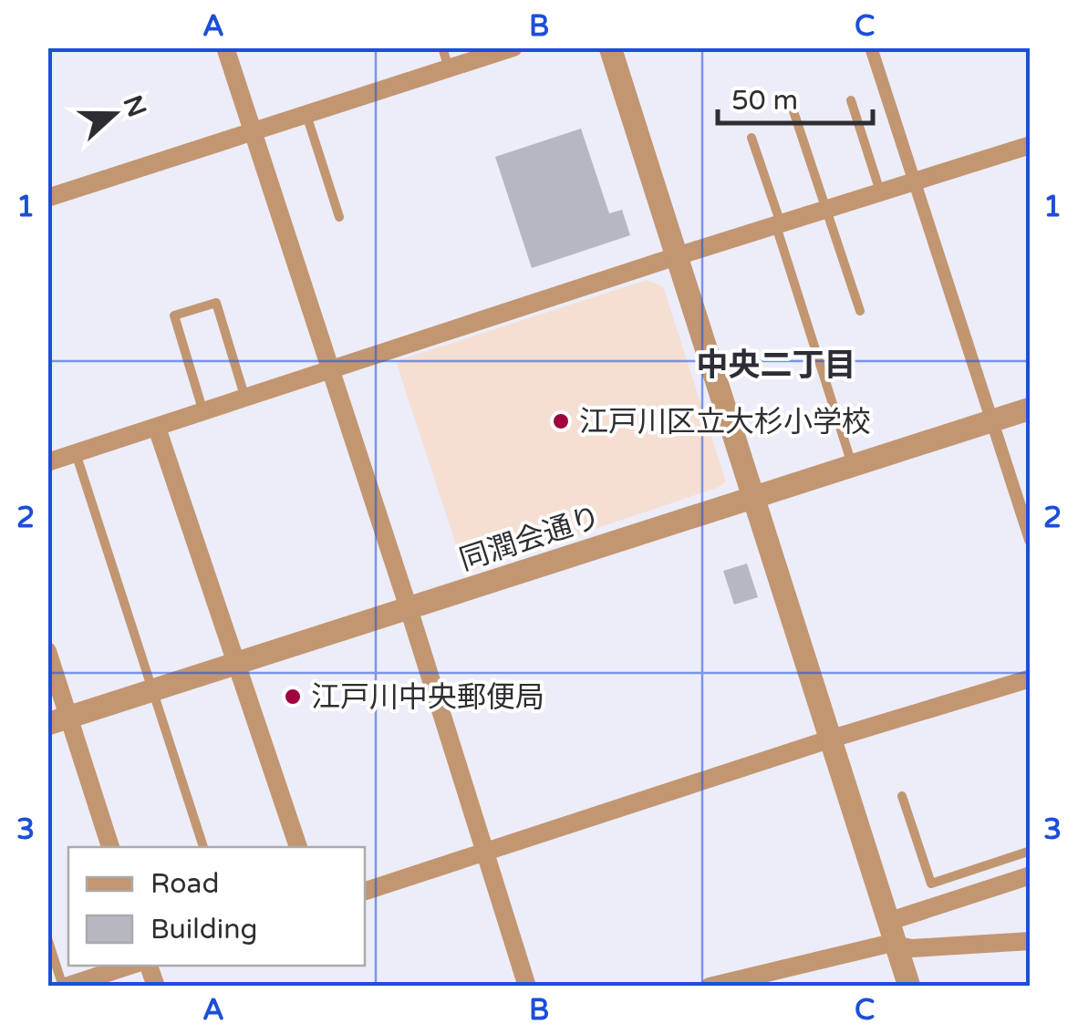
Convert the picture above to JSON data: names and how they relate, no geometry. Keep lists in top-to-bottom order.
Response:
{
  "streets": {
    "street": ["同潤会通り"]
  },
  "districts": ["中央二丁目"],
  "places": ["江戸川区立大杉小学校", "江戸川中央郵便局"],
  "legend": ["Road", "Building"],
  "scale_bar": "50 m",
  "north": "right",
  "grid": {
    "columns": ["A", "B", "C"],
    "rows": ["1", "2", "3"]
  }
}
